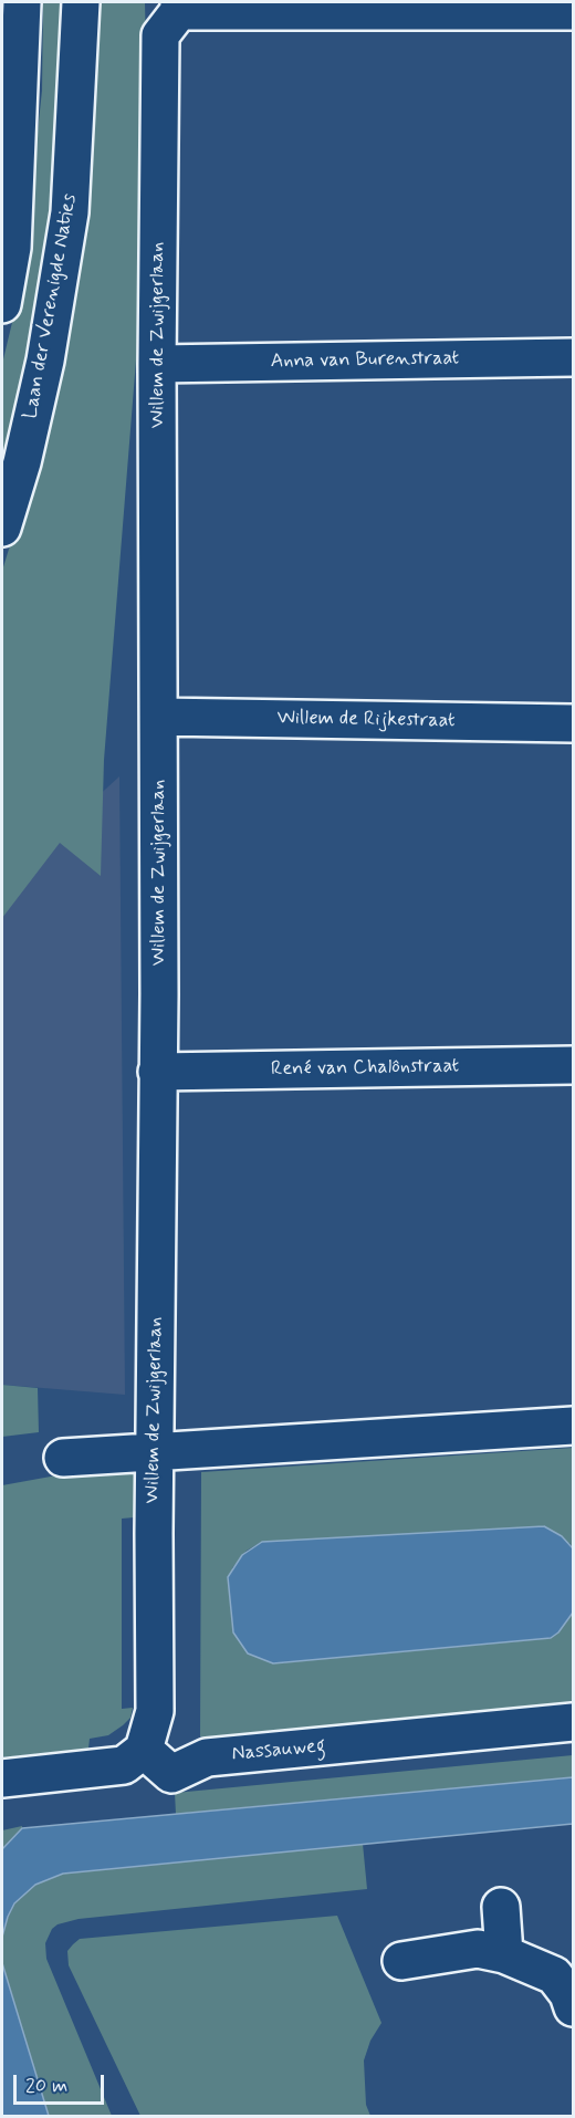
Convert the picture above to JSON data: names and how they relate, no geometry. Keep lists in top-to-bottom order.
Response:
{
  "streets": {
    "street": [
      "Laan der Verenigde Naties",
      "Willem de Zwijgerlaan",
      "Anna van Burenstraat",
      "Willem de Rijkestraat",
      "René van Chalônstraat",
      "Nassauweg"
    ]
  },
  "crossings": [
    ["Willem de Zwijgerlaan", "Anna van Burenstraat"],
    ["Willem de Zwijgerlaan", "Willem de Rijkestraat"],
    ["Willem de Zwijgerlaan", "René van Chalônstraat"],
    ["Willem de Zwijgerlaan", "Nassauweg"]
  ],
  "scale_bar": "20 m"
}
